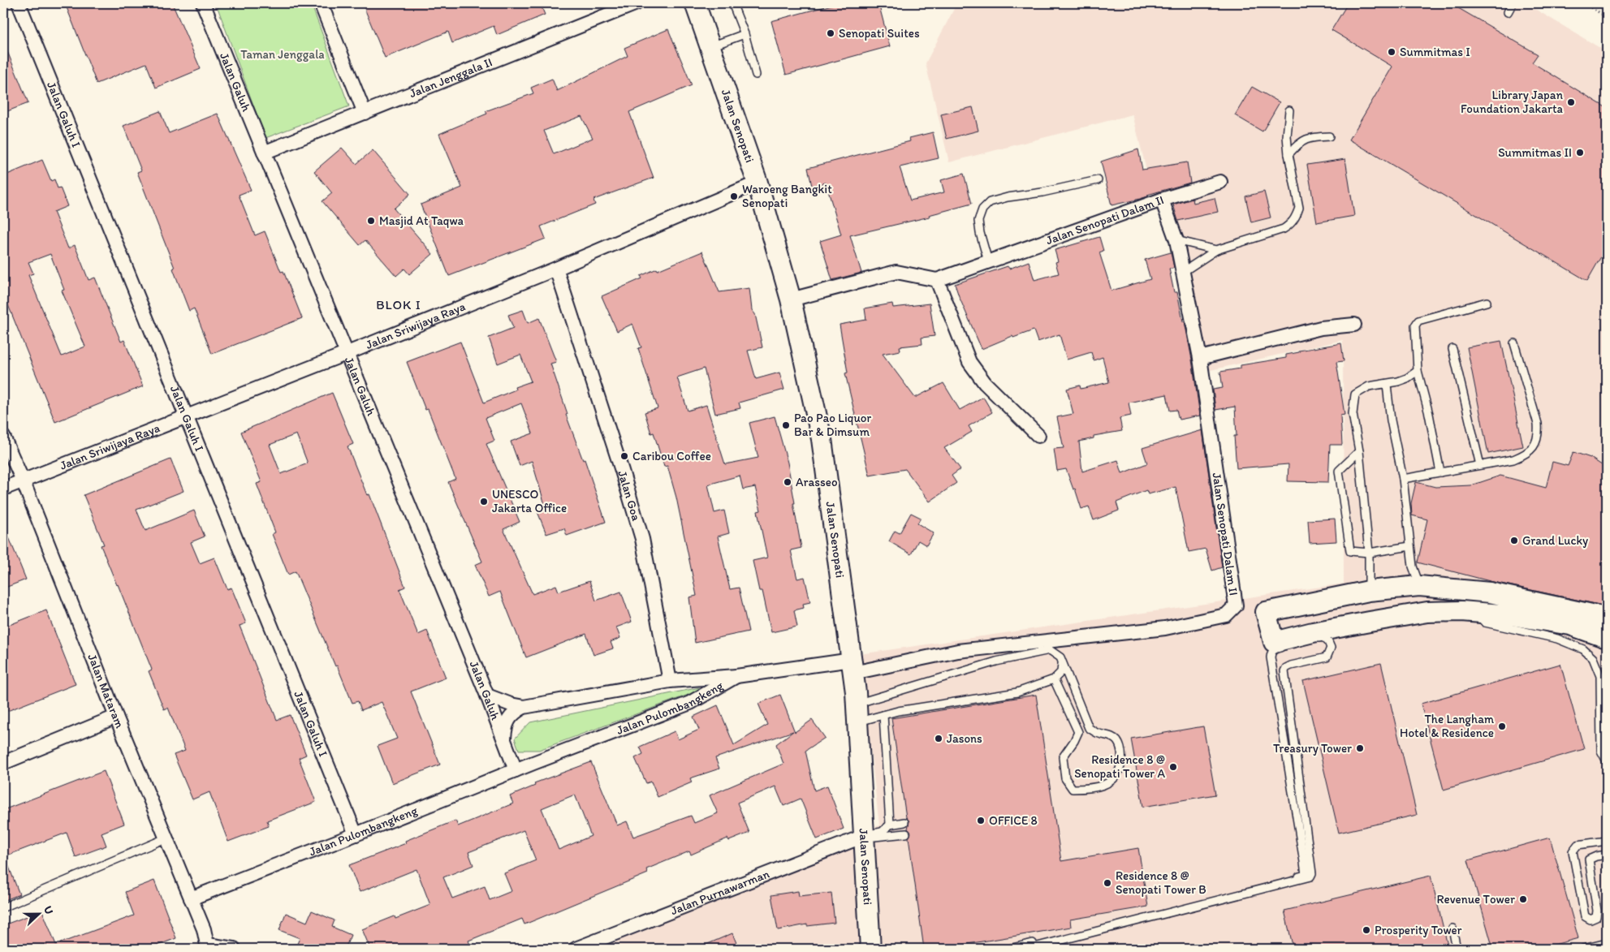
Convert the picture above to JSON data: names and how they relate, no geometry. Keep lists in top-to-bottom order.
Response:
{
  "streets": {
    "main road": ["Jalan Senopati"],
    "street": [
      "Jalan Jenggala II",
      "Jalan Galuh",
      "Jalan Galuh I",
      "Jalan Senopati Dalam II",
      "Jalan Sriwijaya Raya",
      "Jalan Goa",
      "Jalan Mataram",
      "Jalan Pulombangkeng",
      "Jalan Purnawarman"
    ]
  },
  "crossings": [
    ["Jalan Jenggala II", "Jalan Galuh"],
    ["Jalan Galuh", "Jalan Sriwijaya Raya"],
    ["Jalan Galuh", "Jalan Pulombangkeng"],
    ["Jalan Galuh I", "Jalan Sriwijaya Raya"],
    ["Jalan Galuh I", "Jalan Pulombangkeng"],
    ["Jalan Senopati", "Jalan Sriwijaya Raya"],
    ["Jalan Senopati", "Jalan Pulombangkeng"],
    ["Jalan Senopati", "Jalan Purnawarman"],
    ["Jalan Senopati Dalam II", "Jalan Pulombangkeng"],
    ["Jalan Sriwijaya Raya", "Jalan Goa"],
    ["Jalan Sriwijaya Raya", "Jalan Mataram"],
    ["Jalan Goa", "Jalan Pulombangkeng"],
    ["Jalan Mataram", "Jalan Pulombangkeng"]
  ],
  "districts": ["BLOK I"],
  "parks": ["Taman Jenggala"],
  "places": [
    "Senopati Suites",
    "Summitmas I",
    "Library Japan Foundation Jakarta",
    "Summitmas II",
    "Waroeng Bangkit Senopati",
    "Masjid At Taqwa",
    "Pao Pao Liquor Bar & Dimsum",
    "Caribou Coffee",
    "Arasseo",
    "UNESCO Jakarta Office",
    "Grand Lucky",
    "The Langham Hotel & Residence",
    "Jasons",
    "Treasury Tower",
    "Residence 8 @ Senopati Tower A",
    "OFFICE 8",
    "Residence 8 @ Senopati Tower B",
    "Revenue Tower",
    "Prosperity Tower"
  ],
  "north": "right"
}
